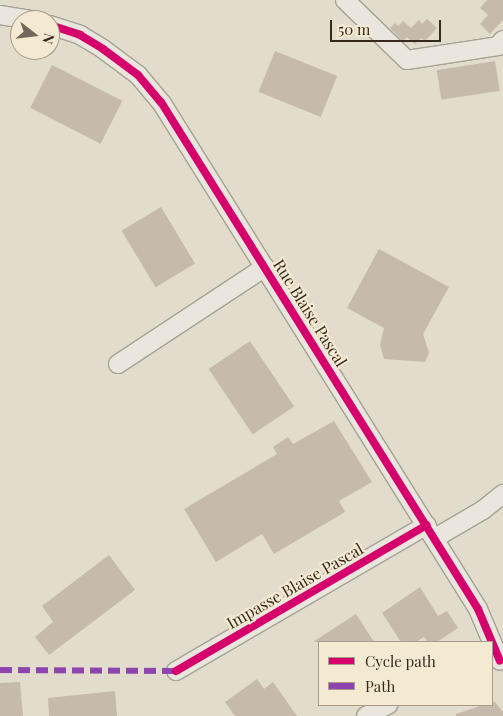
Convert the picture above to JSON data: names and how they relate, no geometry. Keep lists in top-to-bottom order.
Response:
{
  "streets": {
    "street": ["Rue Blaise Pascal", "Impasse Blaise Pascal"]
  },
  "crossings": [
    ["Rue Blaise Pascal", "Impasse Blaise Pascal"]
  ],
  "legend": ["Cycle path", "Path"],
  "scale_bar": "50 m",
  "north": "right"
}
